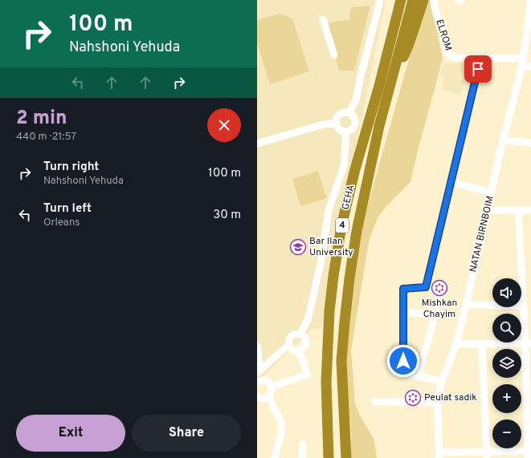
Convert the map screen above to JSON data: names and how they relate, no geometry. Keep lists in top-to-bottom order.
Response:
{
  "streets": {
    "highway": ["GEHA", "4"],
    "street": ["ELROM", "NATAN BIRNBOIM"]
  },
  "crossings": [
    ["ELROM", "NATAN BIRNBOIM"]
  ],
  "places": {
    "school or university": ["Bar Ilan University"],
    "synagogue": ["Mishkan Chayim", "Peulat sadik"]
  },
  "page": {
    "turn": ["100 m", "Nahshoni Yehuda"],
    "heading": ["2 min", "440 m · 21:57"],
    "list": [
      {
        "name": "Turn right",
        "note": "Nahshoni Yehuda",
        "value": "100 m"
      },
      {
        "name": "Turn left",
        "note": "Orleans",
        "value": "30 m"
      }
    ],
    "map_buttons": ["+", "−"],
    "buttons": ["Exit", "Share"]
  }
}
